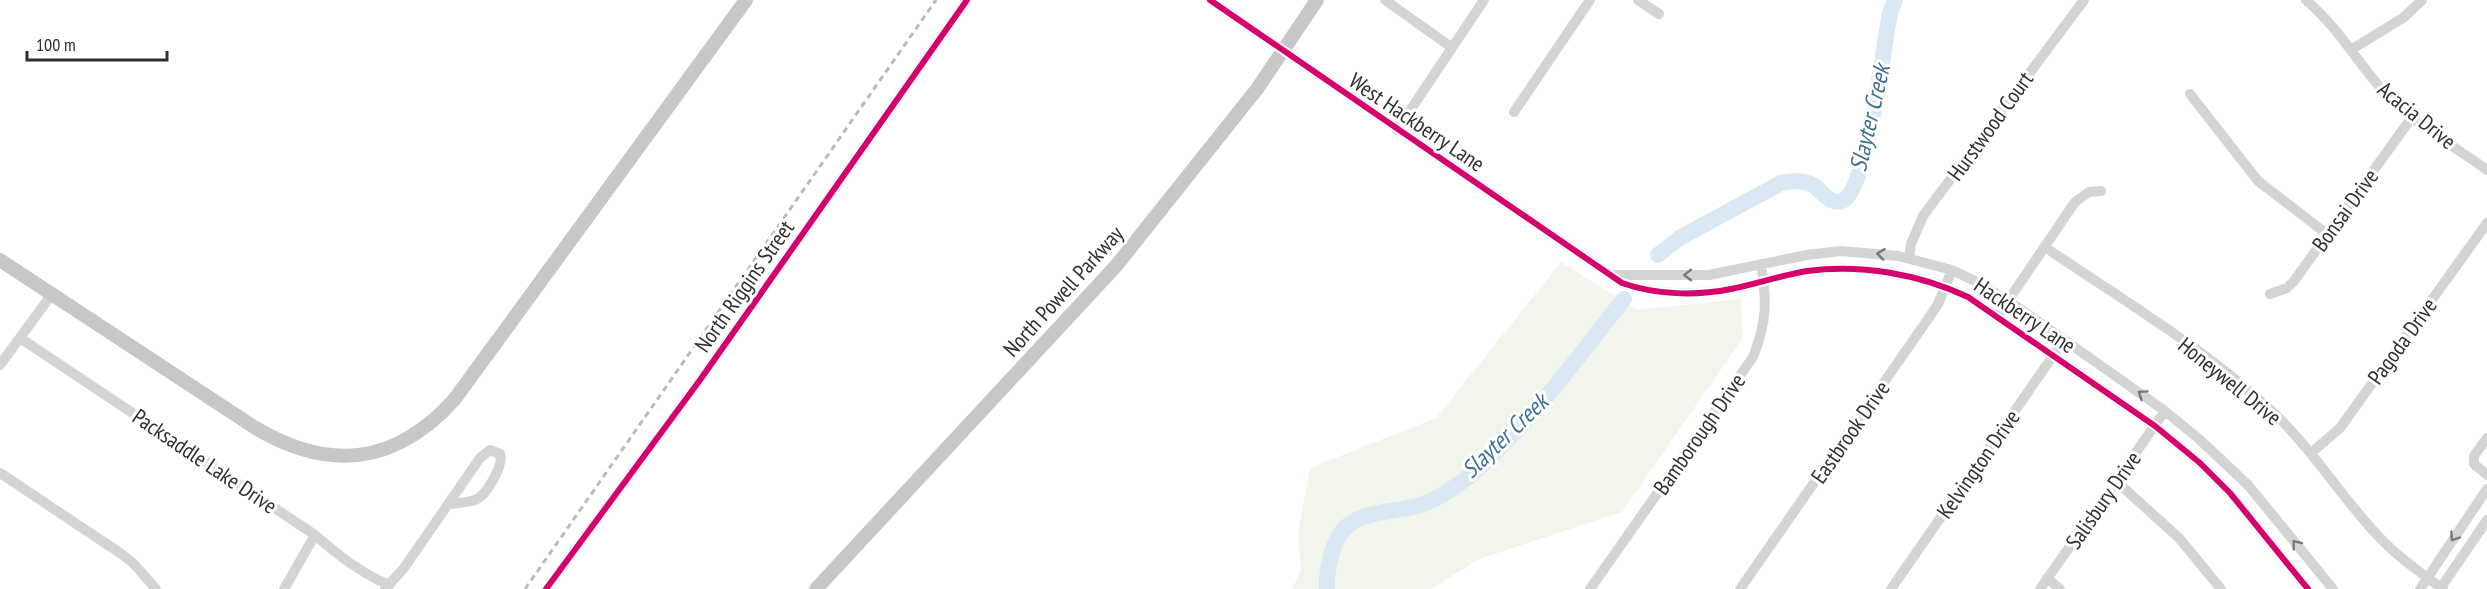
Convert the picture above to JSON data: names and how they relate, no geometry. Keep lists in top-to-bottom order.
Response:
{
  "streets": {
    "main road": ["North Powell Parkway"],
    "street": [
      "Acacia Drive",
      "West Hackberry Lane",
      "Hurstwood Court",
      "Bonsai Drive",
      "North Riggins Street",
      "Hackberry Lane",
      "Pagoda Drive",
      "Honeywell Drive",
      "Eastbrook Drive",
      "Bamborough Drive",
      "Packsaddle Lake Drive",
      "Kelvington Drive",
      "Salisbury Drive"
    ]
  },
  "crossings": [
    ["Acacia Drive", "Bonsai Drive"],
    ["West Hackberry Lane", "North Powell Parkway"],
    ["West Hackberry Lane", "Hackberry Lane"],
    ["Hurstwood Court", "Hackberry Lane"],
    ["Hackberry Lane", "Eastbrook Drive"],
    ["Hackberry Lane", "Bamborough Drive"],
    ["Hackberry Lane", "Kelvington Drive"],
    ["Hackberry Lane", "Salisbury Drive"],
    ["Pagoda Drive", "Honeywell Drive"]
  ],
  "water": ["Slayter Creek"],
  "scale_bar": "100 m"
}
